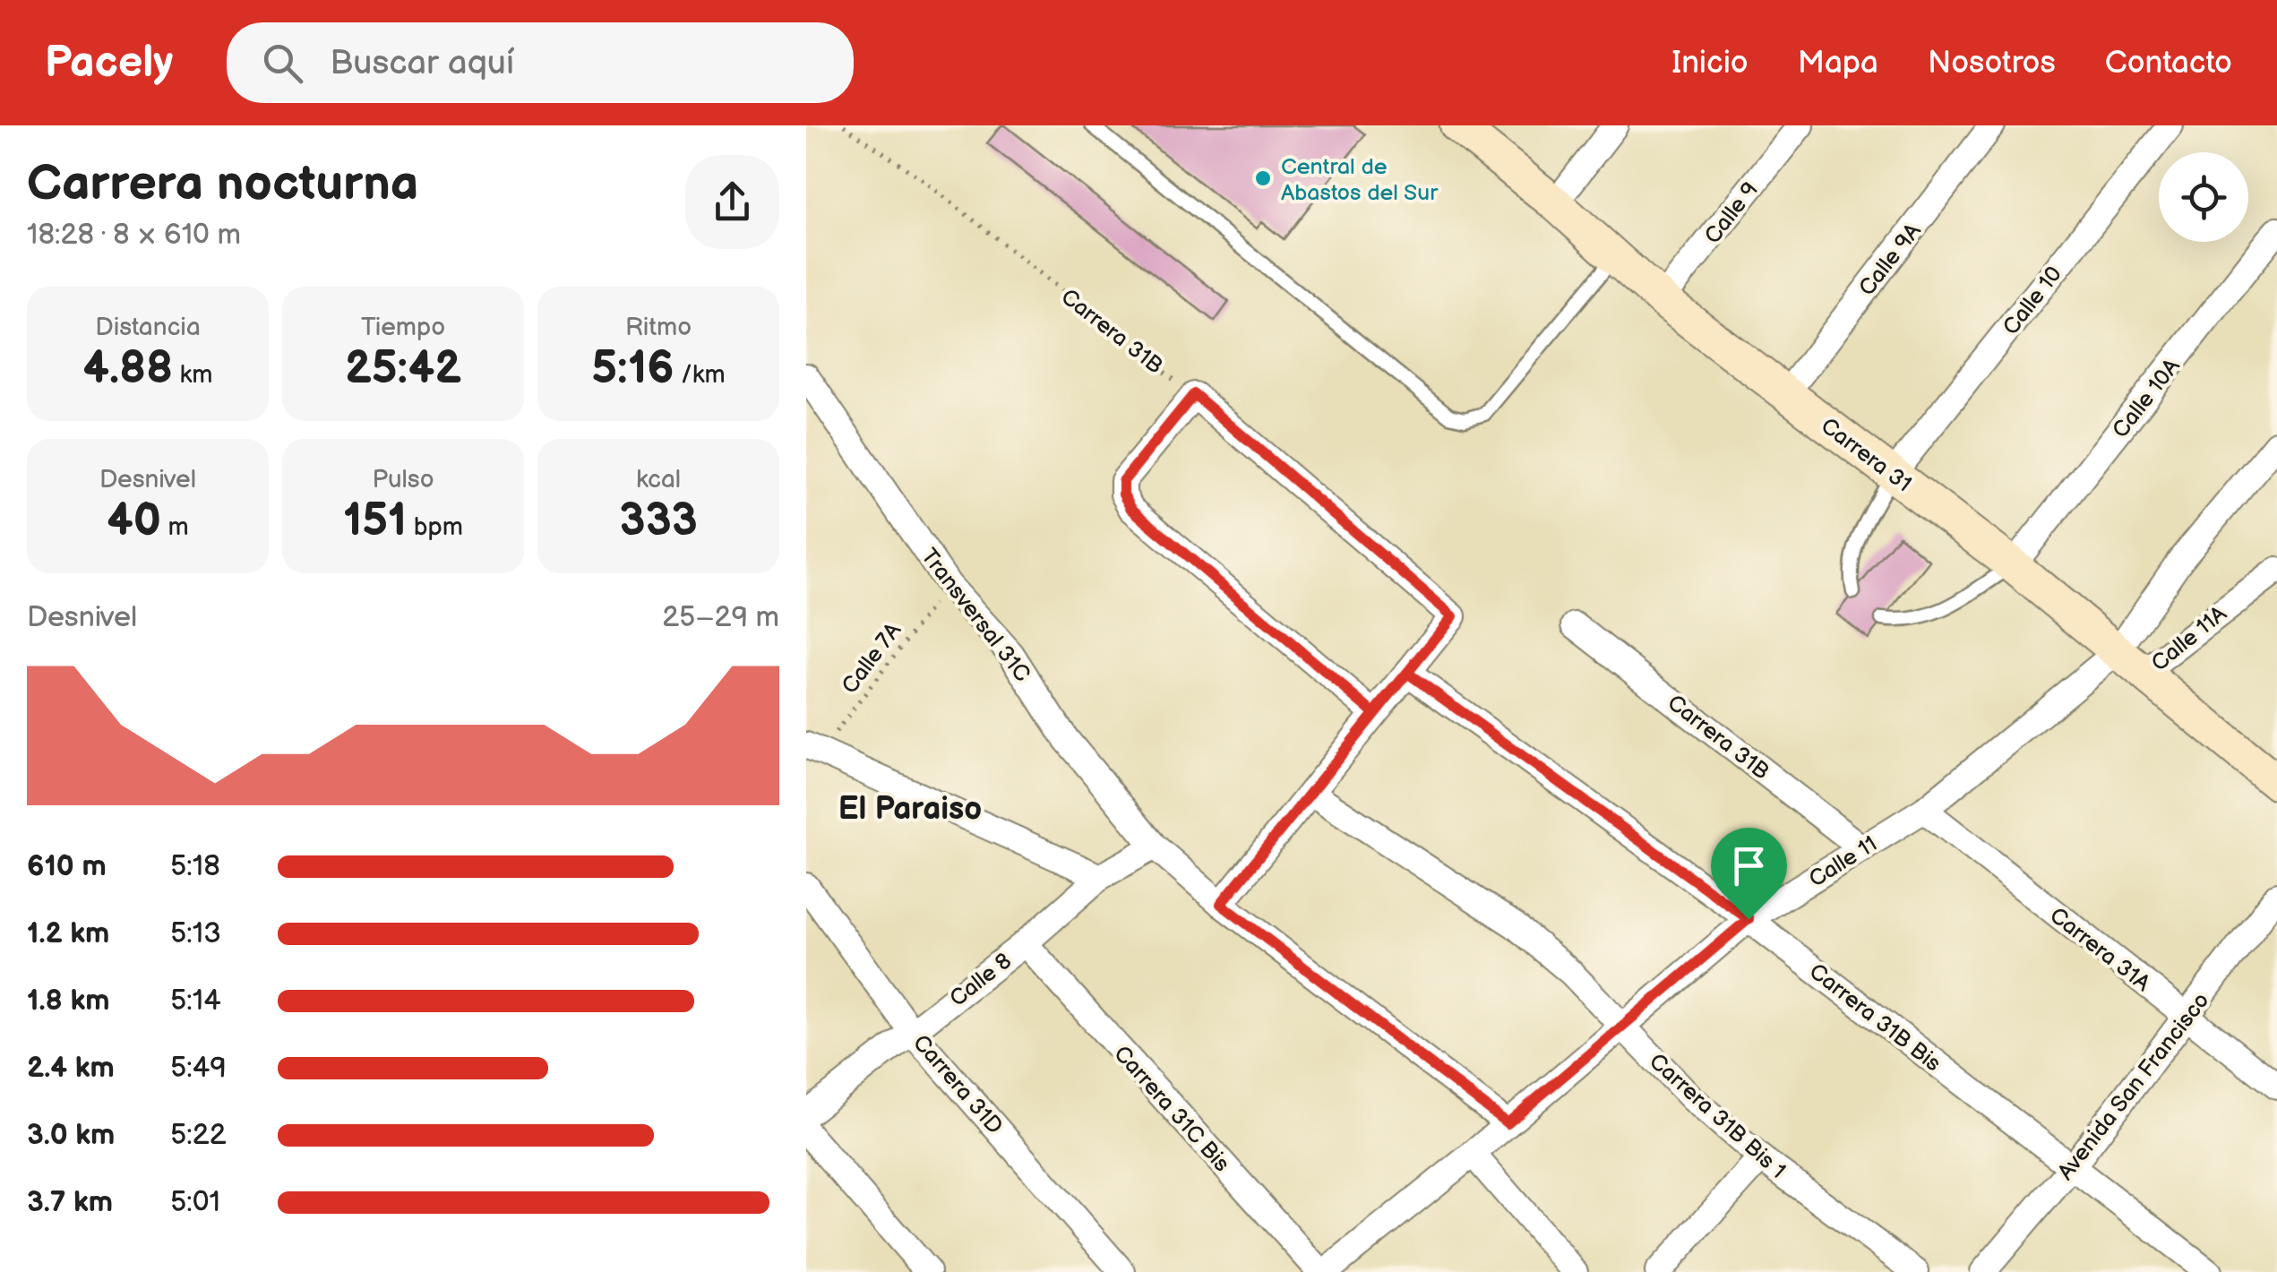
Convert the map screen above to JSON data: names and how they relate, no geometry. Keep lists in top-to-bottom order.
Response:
{
  "streets": {
    "main road": ["Carrera 31"],
    "street": [
      "Calle 9",
      "Calle 9A",
      "Calle 10",
      "Carrera 31B",
      "Calle 10A",
      "Transversal 31C",
      "Calle 11A",
      "Calle 11",
      "Carrera 31A",
      "Calle 8",
      "Carrera 31B Bis",
      "Carrera 31D",
      "Avenida San Francisco",
      "Carrera 31C Bis",
      "Carrera 31B Bis 1"
    ],
    "path": ["Calle 7A"]
  },
  "crossings": [
    ["Calle 9", "Carrera 31"],
    ["Calle 9A", "Carrera 31"],
    ["Calle 10", "Carrera 31"],
    ["Carrera 31B", "Calle 11"],
    ["Calle 10A", "Carrera 31"],
    ["Carrera 31", "Calle 11A"],
    ["Carrera 31", "Calle 11"],
    ["Transversal 31C", "Calle 7A"],
    ["Transversal 31C", "Calle 11"],
    ["Transversal 31C", "Calle 8"],
    ["Calle 11A", "Calle 11"],
    ["Calle 11", "Carrera 31A"],
    ["Calle 11", "Carrera 31B Bis"],
    ["Calle 11", "Carrera 31C Bis"],
    ["Calle 11", "Carrera 31B Bis 1"],
    ["Carrera 31A", "Avenida San Francisco"],
    ["Calle 8", "Carrera 31D"],
    ["Calle 8", "Carrera 31C Bis"],
    ["Carrera 31B Bis", "Avenida San Francisco"]
  ],
  "districts": ["El Paraiso"],
  "places": ["Central de Abastos del Sur"],
  "page": {
    "header": "Pacely",
    "search": "Buscar aquí",
    "nav": [
      "Inicio",
      "Mapa",
      "Nosotros",
      "Contacto"
    ],
    "heading": ["Carrera nocturna", "18:28 · 8 × 610 m"],
    "stats": [
      ["Distancia", "4.88 km"],
      ["Tiempo", "25:42"],
      ["Ritmo", "5:16 /km"],
      ["Desnivel", "40 m"],
      ["Pulso", "151 bpm"],
      ["kcal", "333"]
    ],
    "chart": ["Desnivel", "25–29 m"],
    "list": [
      {
        "name": "610 m",
        "note": "5:18"
      },
      {
        "name": "1.2 km",
        "note": "5:13"
      },
      {
        "name": "1.8 km",
        "note": "5:14"
      },
      {
        "name": "2.4 km",
        "note": "5:49"
      },
      {
        "name": "3.0 km",
        "note": "5:22"
      },
      {
        "name": "3.7 km",
        "note": "5:01"
      }
    ]
  }
}
